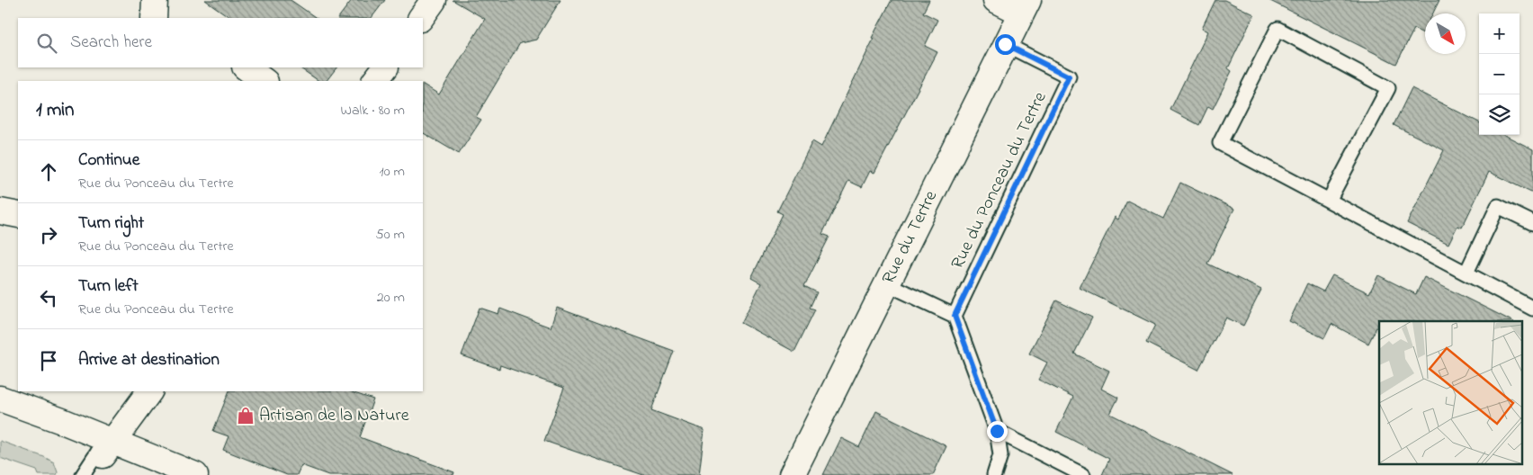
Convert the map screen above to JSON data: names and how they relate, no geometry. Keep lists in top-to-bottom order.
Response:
{
  "streets": {
    "street": ["Rue du Tertre"],
    "lane": ["Rue du Ponceau du Tertre"]
  },
  "crossings": [
    ["Rue du Ponceau du Tertre", "Rue du Tertre"]
  ],
  "places": {
    "shop": ["Artisan de la Nature"]
  },
  "north": "bottom right",
  "page": {
    "map_buttons": ["+", "−"],
    "search": "Search here",
    "heading": ["1 min", "Walk · 80 m"],
    "list": [
      ["Continue", "Rue du Ponceau du Tertre", "10 m"],
      ["Turn right", "Rue du Ponceau du Tertre", "50 m"],
      ["Turn left", "Rue du Ponceau du Tertre", "20 m"],
      "Arrive at destination"
    ]
  }
}
